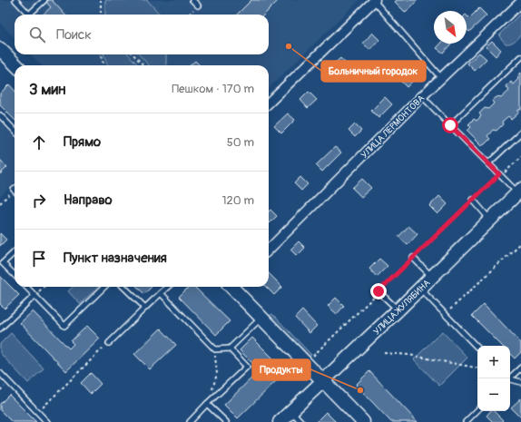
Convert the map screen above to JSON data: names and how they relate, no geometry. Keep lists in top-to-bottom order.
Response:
{
  "streets": {
    "main road": ["УЛИЦА ЖУЛЯБИНА"],
    "street": ["УЛИЦА ЛЕРМОНТОВА"]
  },
  "places": ["Больничный городок", "Продукты"],
  "north": "bottom right",
  "page": {
    "search": "Поиск",
    "heading": ["3 мин", "Пешком · 170 m"],
    "list": [
      ["Прямо", "50 m"],
      ["Направо", "120 m"],
      "Пункт назначения"
    ],
    "map_buttons": ["+", "−"]
  }
}
